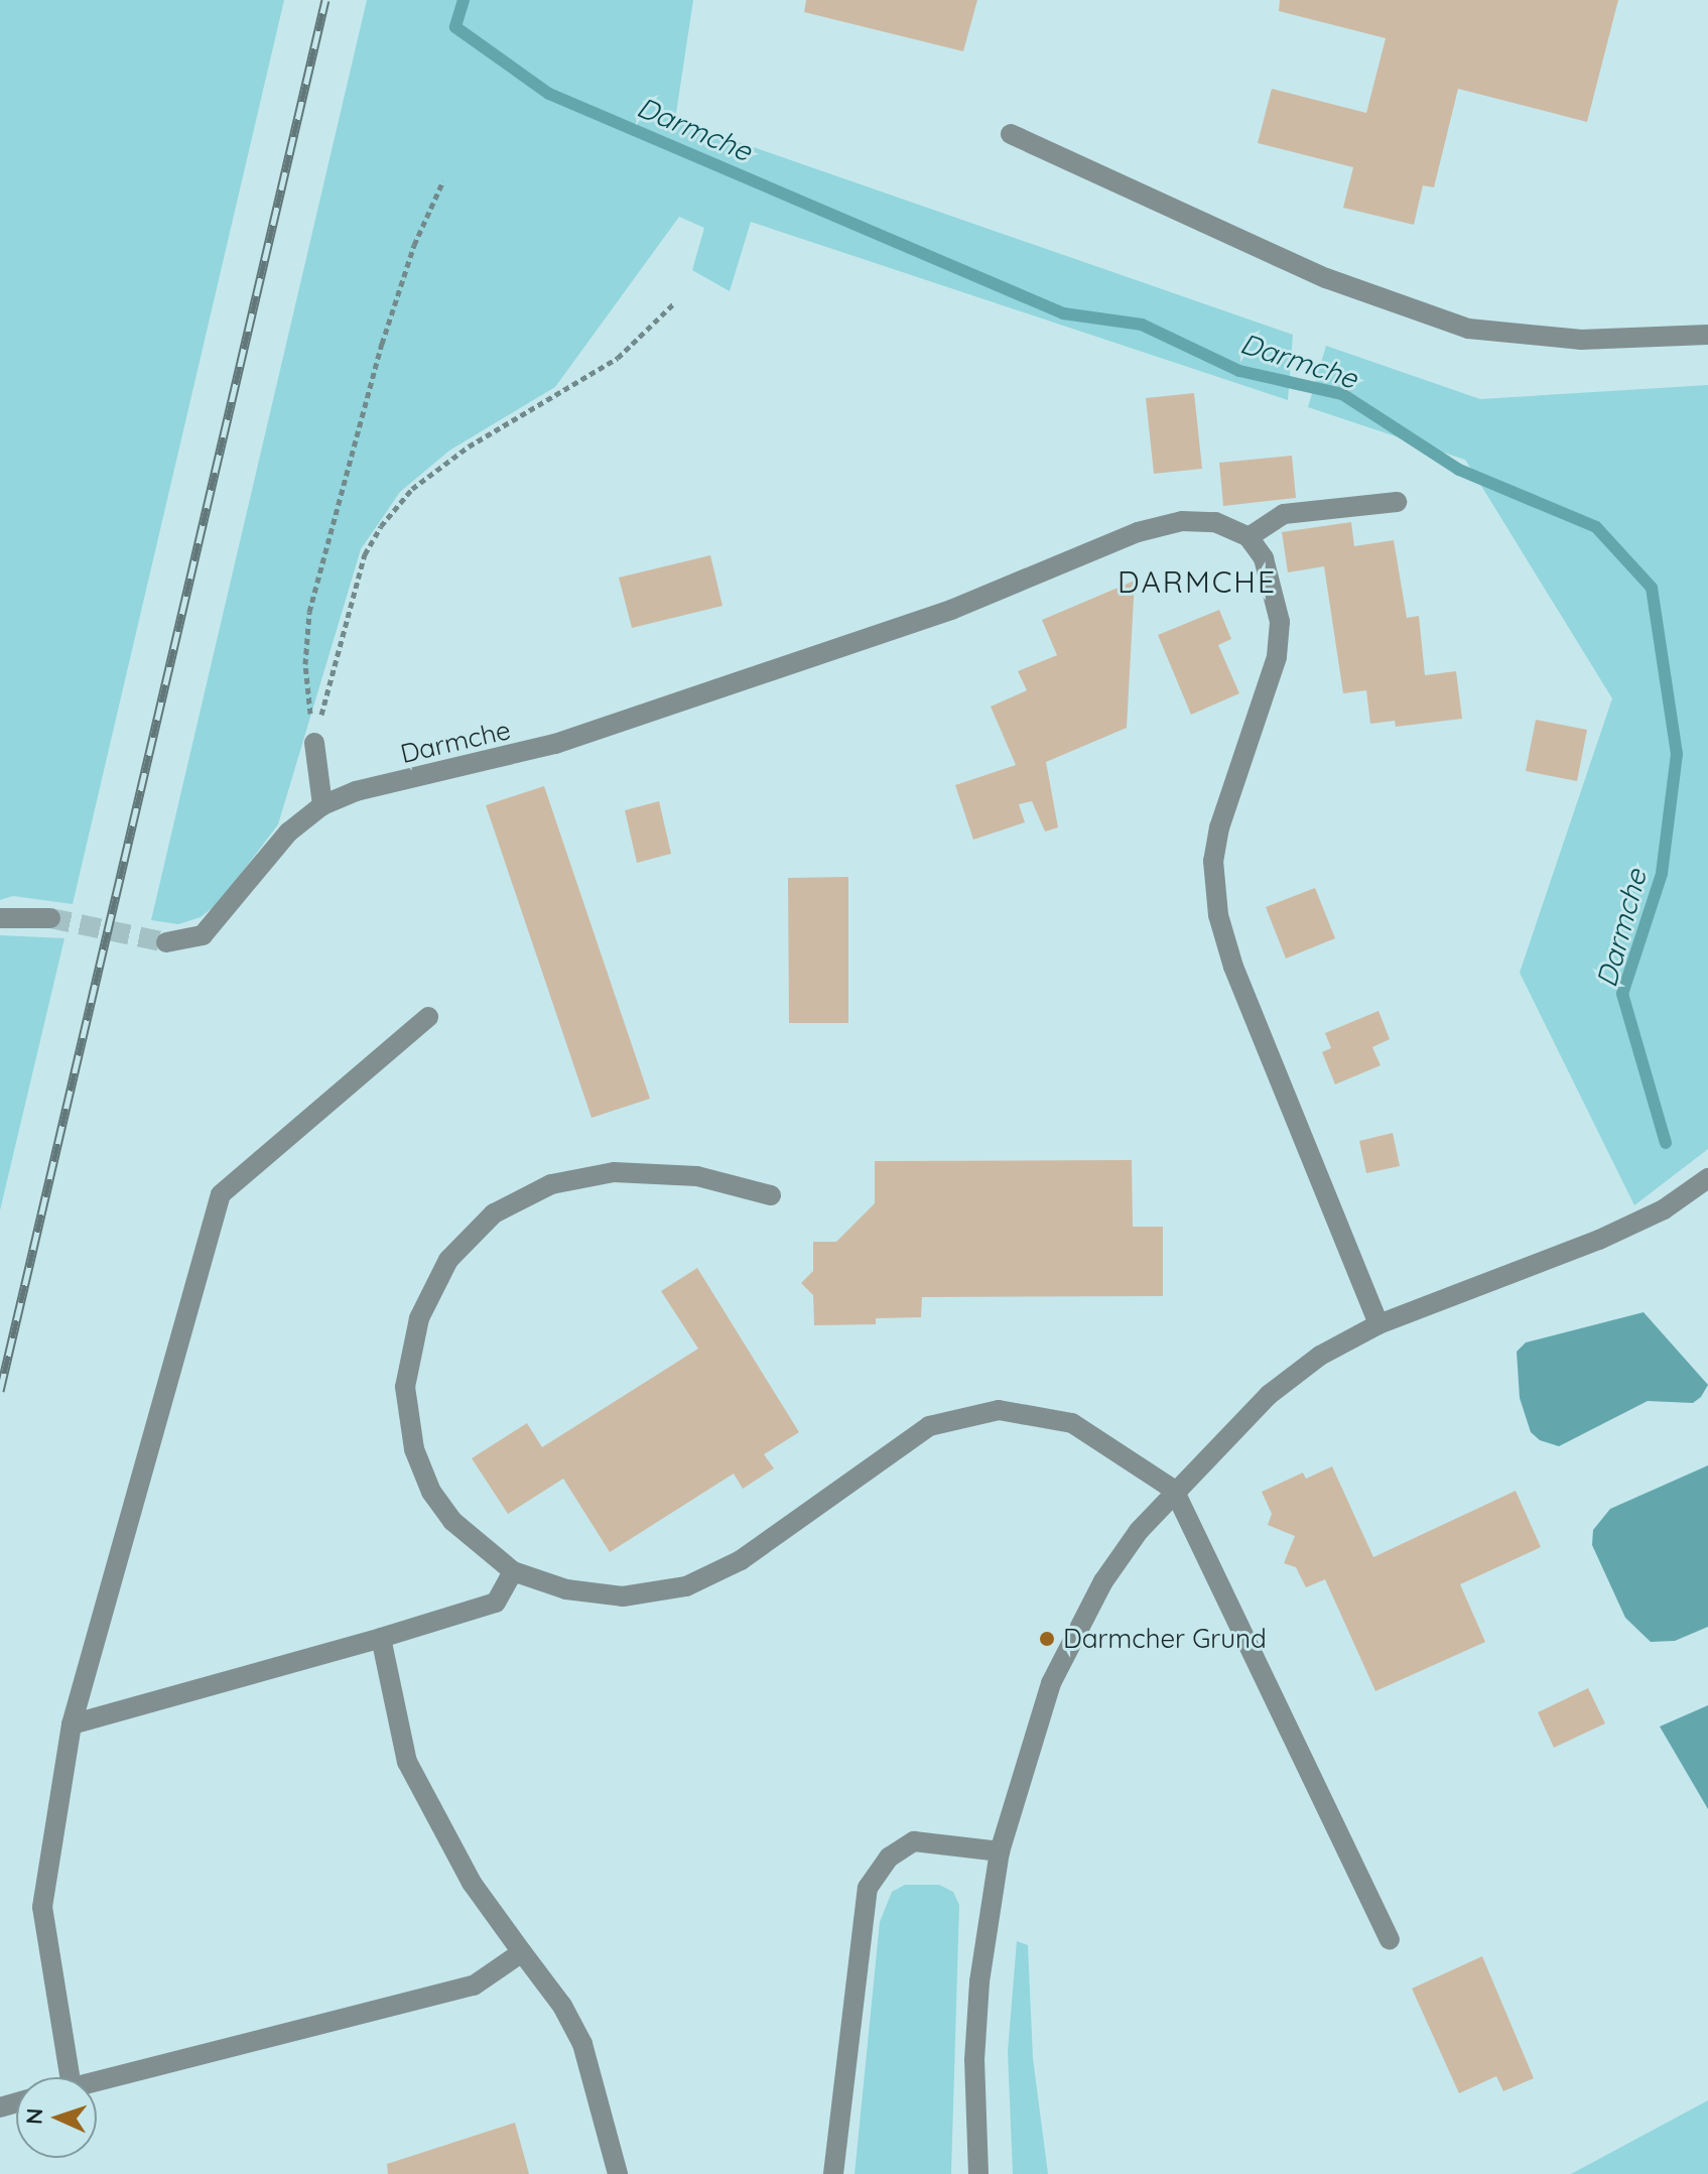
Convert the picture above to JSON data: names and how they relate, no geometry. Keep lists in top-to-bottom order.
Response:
{
  "streets": {
    "street": ["Darmche"]
  },
  "districts": ["DARMCHE"],
  "water": ["Darmche"],
  "places": ["Darmcher Grund"],
  "north": "left"
}
